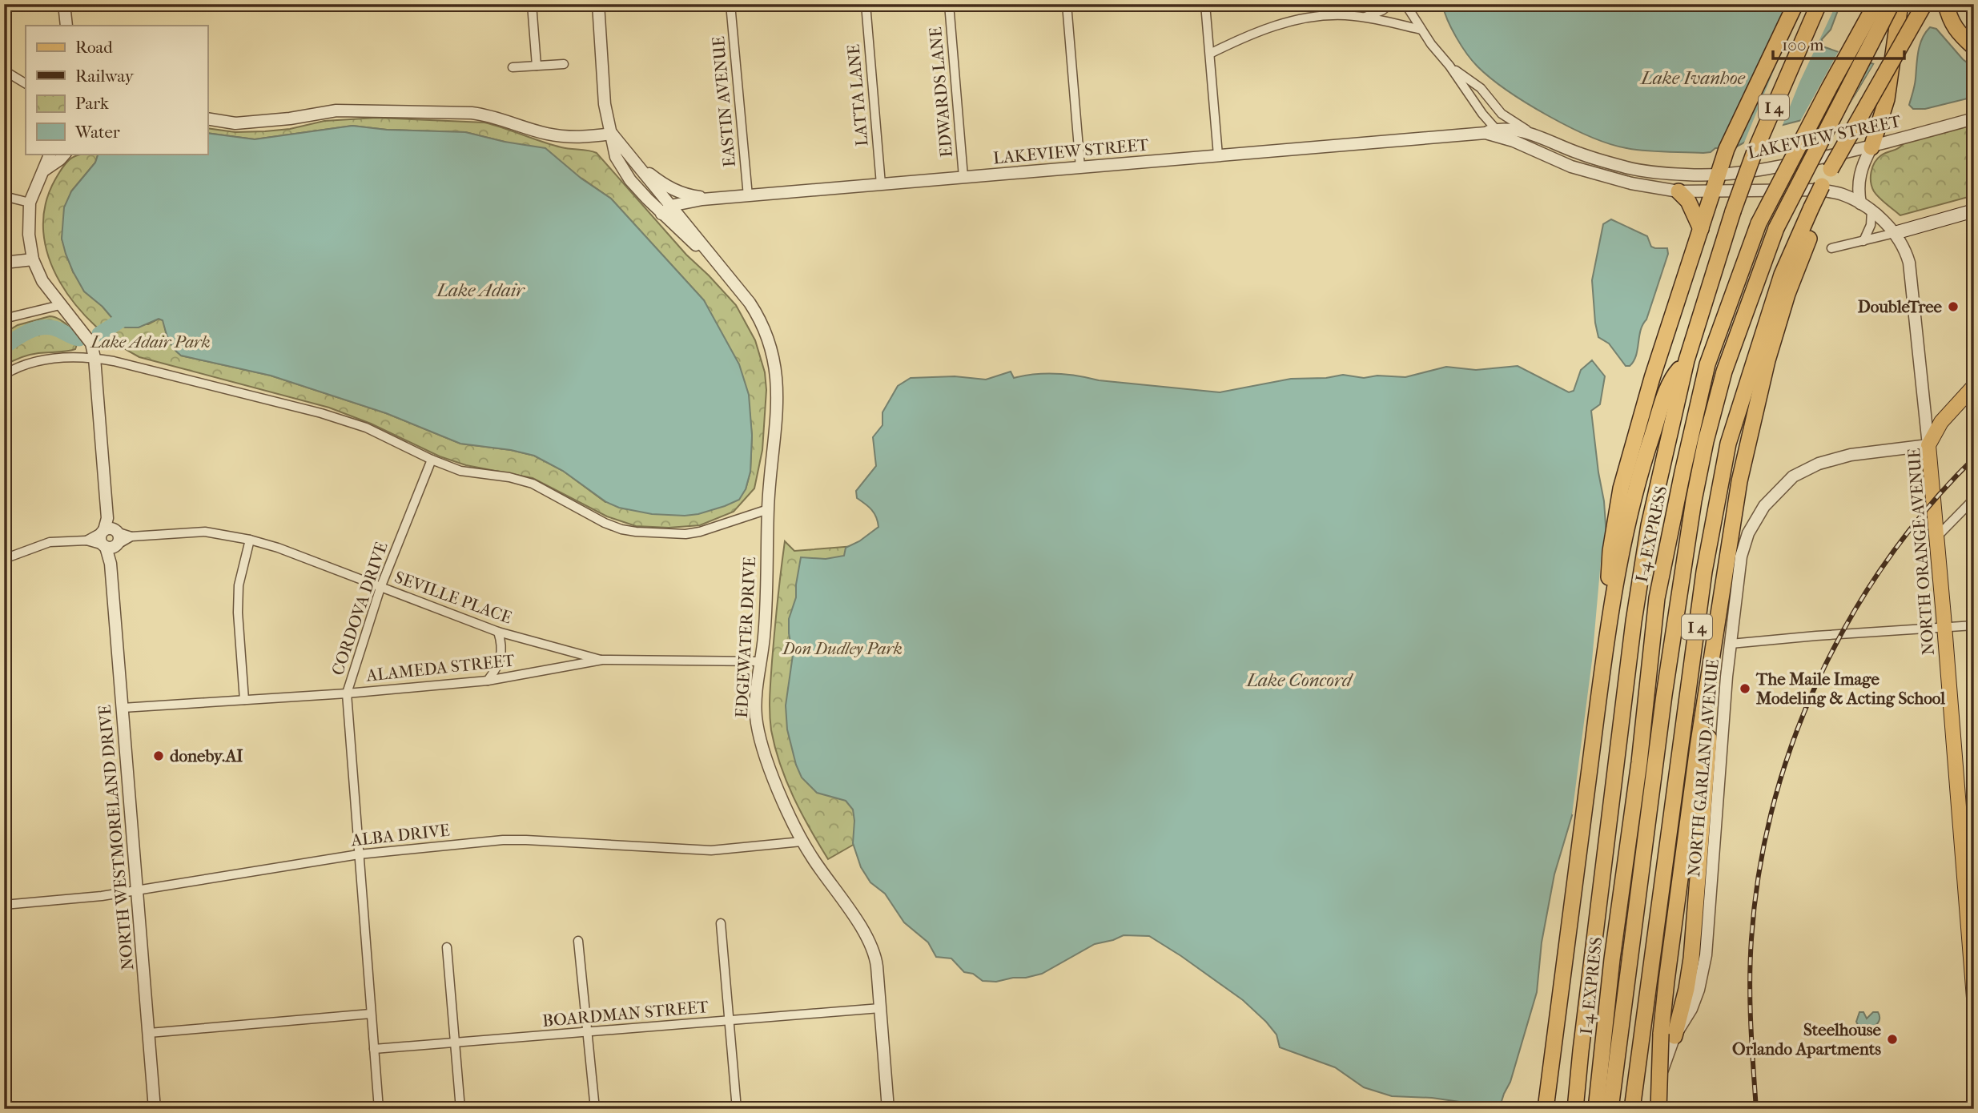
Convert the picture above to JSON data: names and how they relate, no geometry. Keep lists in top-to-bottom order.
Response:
{
  "streets": {
    "highway": ["I 4", "I-4 EXPRESS"],
    "main road": ["NORTH ORANGE AVENUE"],
    "street": [
      "EDWARDS LANE",
      "LATTA LANE",
      "EASTIN AVENUE",
      "LAKEVIEW STREET",
      "SEVILLE PLACE",
      "CORDOVA DRIVE",
      "EDGEWATER DRIVE",
      "ALAMEDA STREET",
      "NORTH GARLAND AVENUE",
      "ALBA DRIVE",
      "NORTH WESTMORELAND DRIVE",
      "BOARDMAN STREET"
    ]
  },
  "crossings": [
    ["EDWARDS LANE", "LAKEVIEW STREET"],
    ["LATTA LANE", "LAKEVIEW STREET"],
    ["EASTIN AVENUE", "LAKEVIEW STREET"],
    ["LAKEVIEW STREET", "NORTH ORANGE AVENUE"],
    ["LAKEVIEW STREET", "EDGEWATER DRIVE"],
    ["LAKEVIEW STREET", "NORTH GARLAND AVENUE"],
    ["NORTH ORANGE AVENUE", "NORTH GARLAND AVENUE"],
    ["SEVILLE PLACE", "CORDOVA DRIVE"],
    ["SEVILLE PLACE", "ALAMEDA STREET"],
    ["SEVILLE PLACE", "NORTH WESTMORELAND DRIVE"],
    ["CORDOVA DRIVE", "ALAMEDA STREET"],
    ["CORDOVA DRIVE", "ALBA DRIVE"],
    ["CORDOVA DRIVE", "BOARDMAN STREET"],
    ["EDGEWATER DRIVE", "ALAMEDA STREET"],
    ["EDGEWATER DRIVE", "ALBA DRIVE"],
    ["EDGEWATER DRIVE", "BOARDMAN STREET"],
    ["ALAMEDA STREET", "NORTH WESTMORELAND DRIVE"],
    ["ALBA DRIVE", "NORTH WESTMORELAND DRIVE"]
  ],
  "water": ["Lake Ivanhoe", "Lake Adair", "Lake Concord"],
  "parks": ["Lake Adair Park", "Don Dudley Park"],
  "places": [
    "DoubleTree",
    "The Maile Image Modeling & Acting School",
    "doneby.AI",
    "Steelhouse Orlando Apartments"
  ],
  "legend": [
    "Road",
    "Railway",
    "Park",
    "Water"
  ],
  "scale_bar": "100 m"
}
